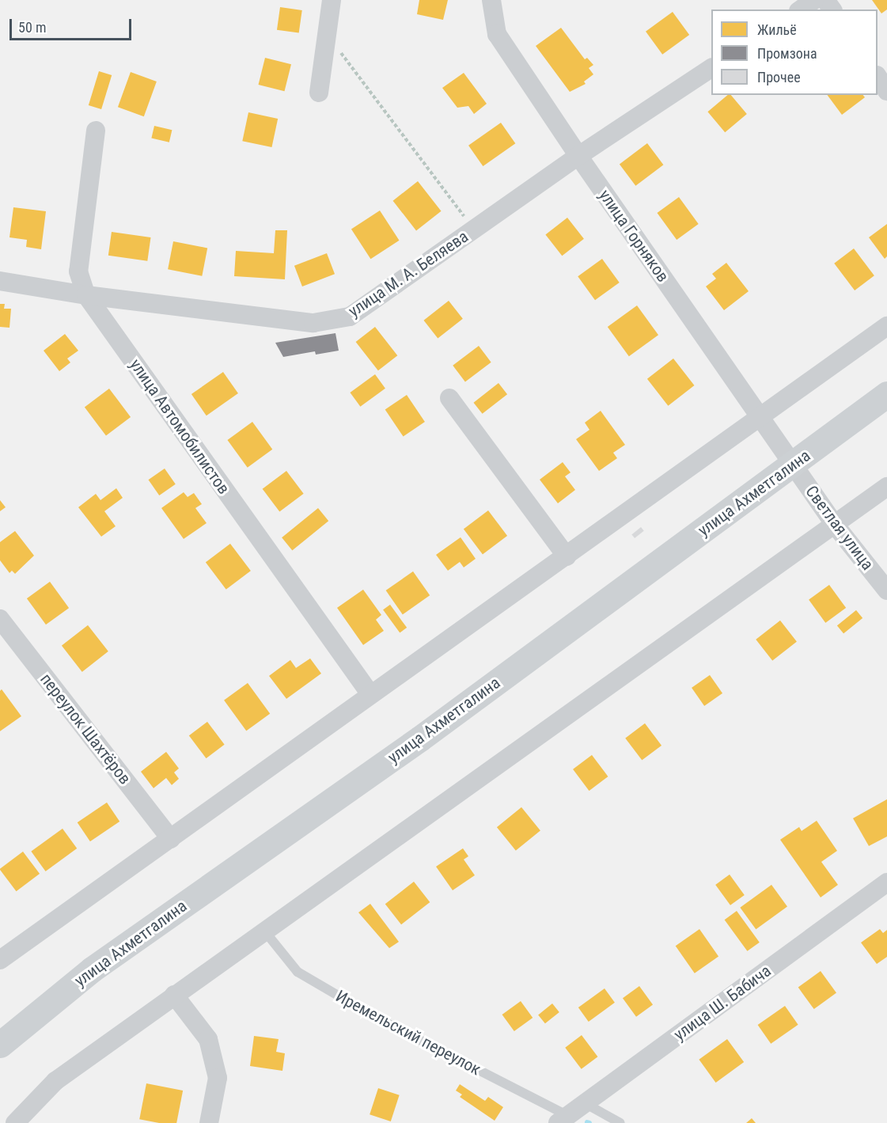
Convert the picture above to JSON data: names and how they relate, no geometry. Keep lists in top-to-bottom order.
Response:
{
  "streets": {
    "main road": ["улица Ахметгалина"],
    "street": [
      "улица Горняков",
      "улица М. А. Беляева",
      "улица Автомобилистов",
      "Светлая улица",
      "переулок Шахтёров",
      "улица Ш. Бабича"
    ],
    "lane": ["Иремельский переулок"]
  },
  "crossings": [
    ["улица Горняков", "улица М. А. Беляева"],
    ["улица Горняков", "улица Ахметгалина"],
    ["улица Горняков", "Светлая улица"],
    ["улица М. А. Беляева", "улица Автомобилистов"],
    ["улица Ахметгалина", "Светлая улица"],
    ["улица Ш. Бабича", "Иремельский переулок"]
  ],
  "legend": ["Жильё", "Промзона", "Прочее"],
  "scale_bar": "50 m"
}
